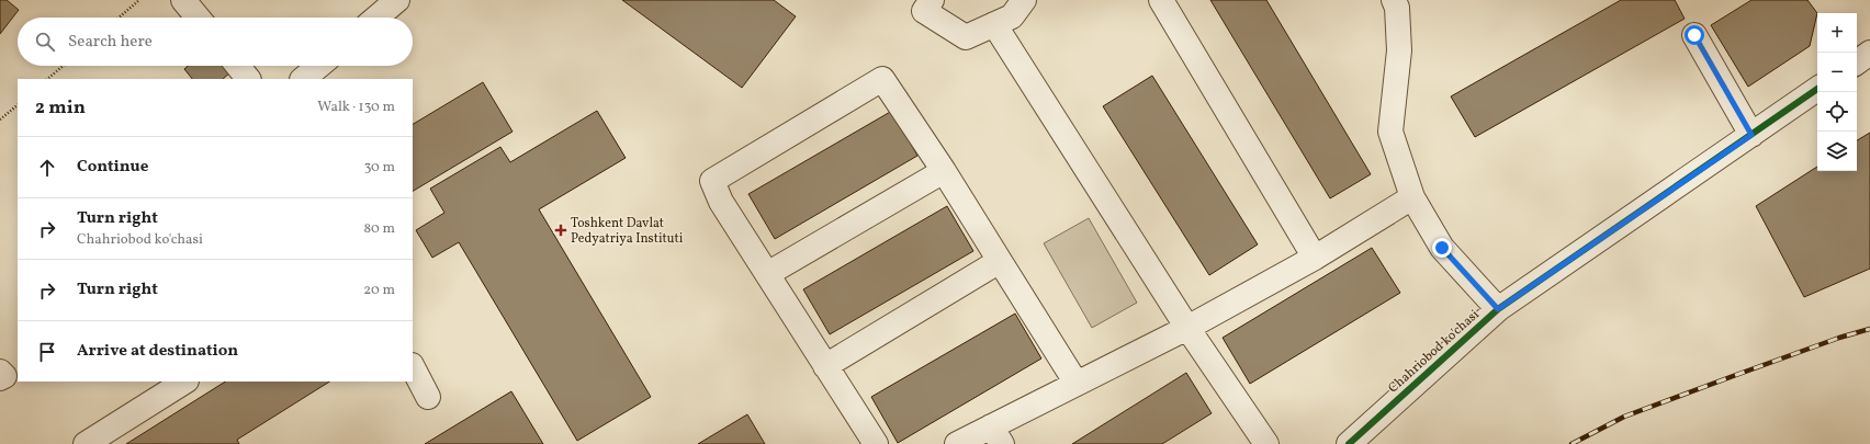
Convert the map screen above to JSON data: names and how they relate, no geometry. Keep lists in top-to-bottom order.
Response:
{
  "streets": {
    "street": ["Chahriobod ko'chasi"]
  },
  "places": {
    "health": ["Toshkent Davlat Pedyatriya Instituti"]
  },
  "page": {
    "map_buttons": ["+", "−"],
    "search": "Search here",
    "heading": ["2 min", "Walk · 130 m"],
    "list": [
      ["Continue", "30 m"],
      ["Turn right", "Chahriobod ko'chasi", "80 m"],
      ["Turn right", "20 m"],
      "Arrive at destination"
    ]
  }
}
